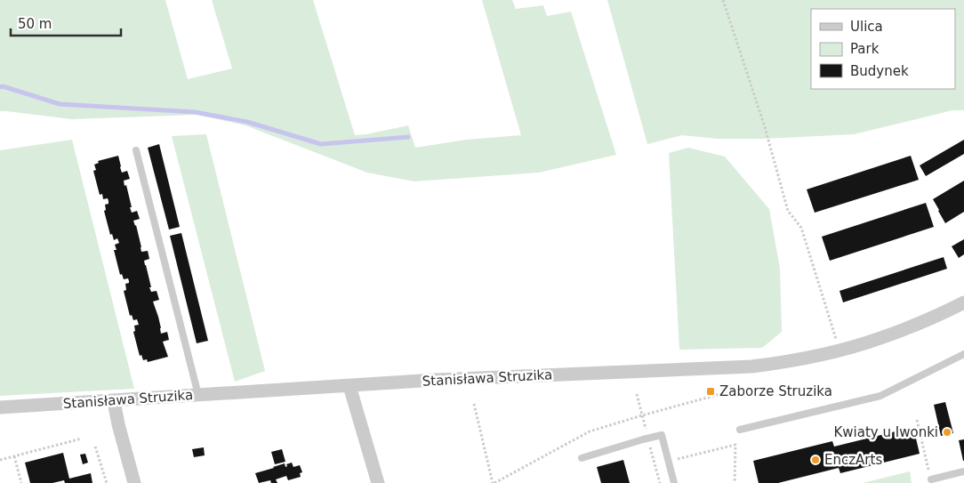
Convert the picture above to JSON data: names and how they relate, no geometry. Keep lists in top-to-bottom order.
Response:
{
  "streets": {
    "street": ["Stanisława Struzika"]
  },
  "places": {
    "transit": ["Zaborze Struzika"],
    "other": ["Kwiaty u Iwonki", "EnczArts"]
  },
  "legend": ["Ulica", "Park", "Budynek"],
  "scale_bar": "50 m"
}
